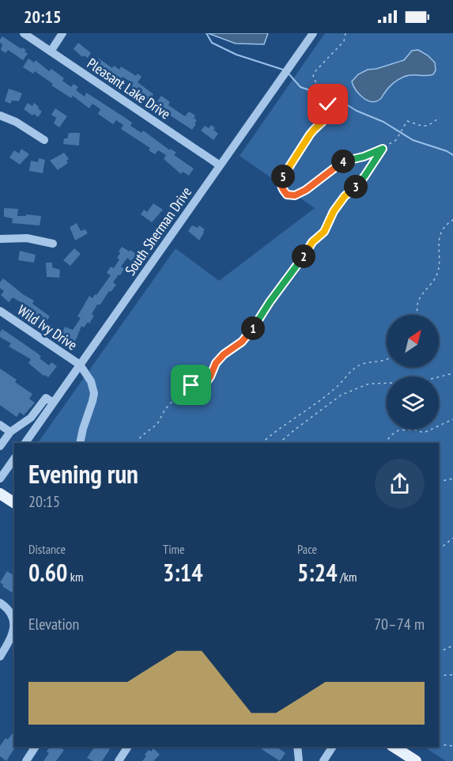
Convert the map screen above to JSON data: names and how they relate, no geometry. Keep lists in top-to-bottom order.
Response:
{
  "streets": {
    "street": ["Pleasant Lake Drive", "South Sherman Drive", "Wild Ivy Drive"]
  },
  "crossings": [
    ["Pleasant Lake Drive", "South Sherman Drive"],
    ["South Sherman Drive", "Wild Ivy Drive"]
  ],
  "north": "top right",
  "page": {
    "status": "20:15",
    "pins": [
      "4",
      "5",
      "3",
      "2",
      "1"
    ],
    "heading": ["Evening run", "20:15"],
    "stats": [
      ["Distance", "0.60 km"],
      ["Time", "3:14"],
      ["Pace", "5:24 /km"]
    ],
    "chart": ["Elevation", "70–74 m"]
  }
}
